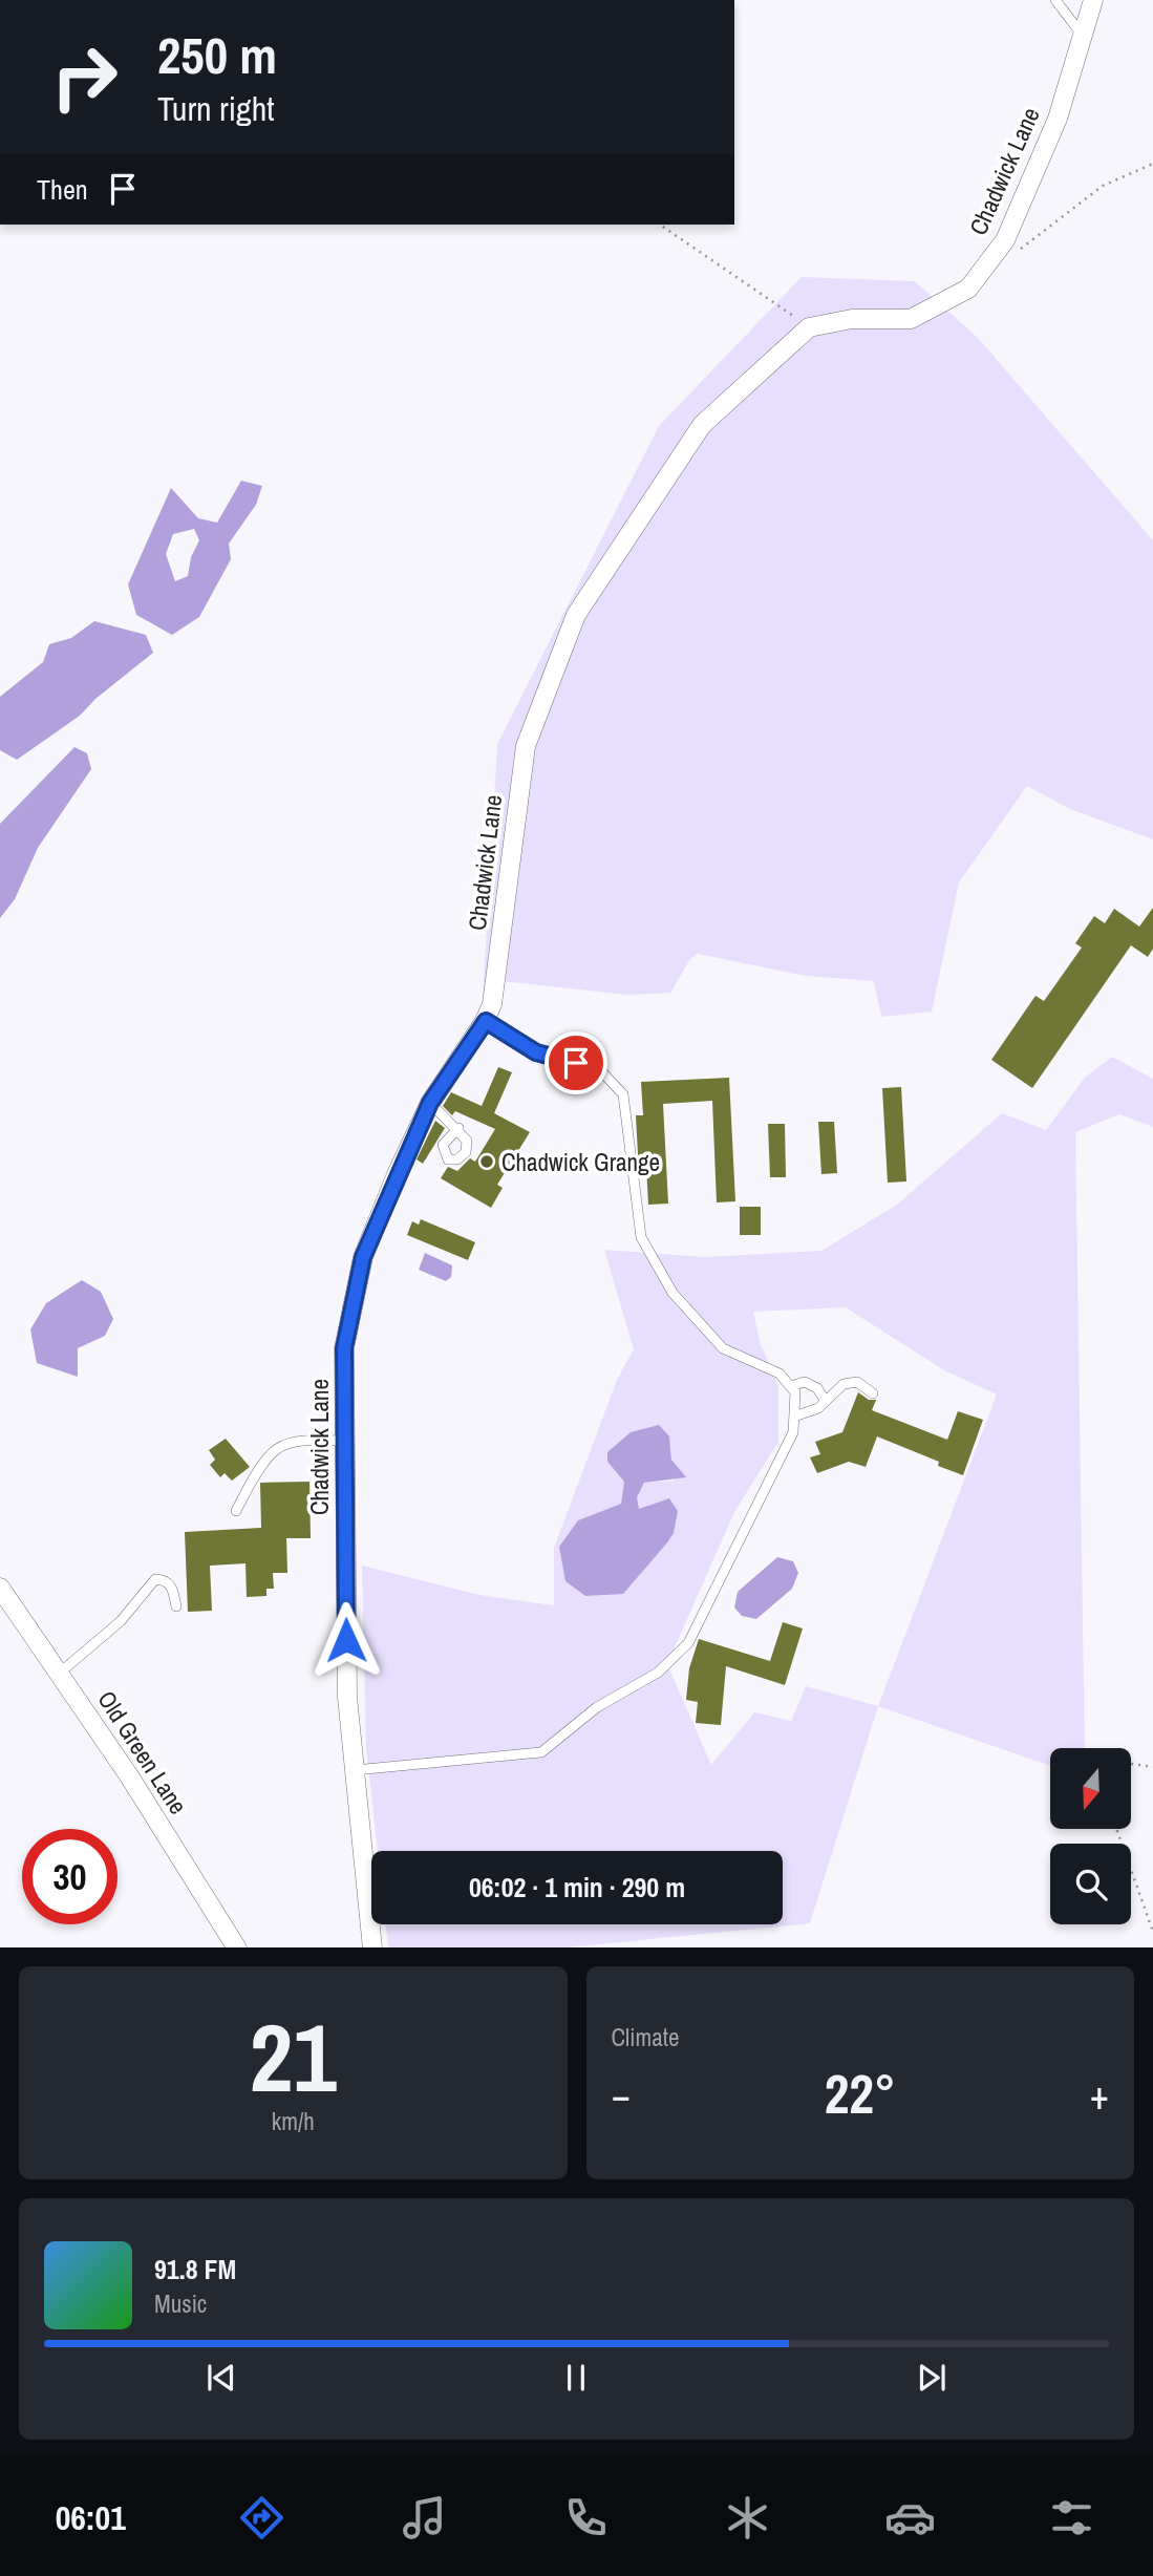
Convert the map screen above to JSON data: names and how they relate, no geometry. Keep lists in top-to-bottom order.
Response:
{
  "streets": {
    "street": ["Chadwick Lane", "Old Green Lane"]
  },
  "places": ["Chadwick Grange"],
  "north": "bottom",
  "page": {
    "turn": ["250 m", "Turn right"],
    "then": "Then",
    "limit": "30",
    "trip": "06:02 · 1 min · 290 m",
    "tile": [
      ["21", "km/h"],
      "Climate"
    ],
    "heat": ["−", "22°", "+"],
    "song": ["91.8 FM", "Music"],
    "tabs": "06:01"
  }
}
